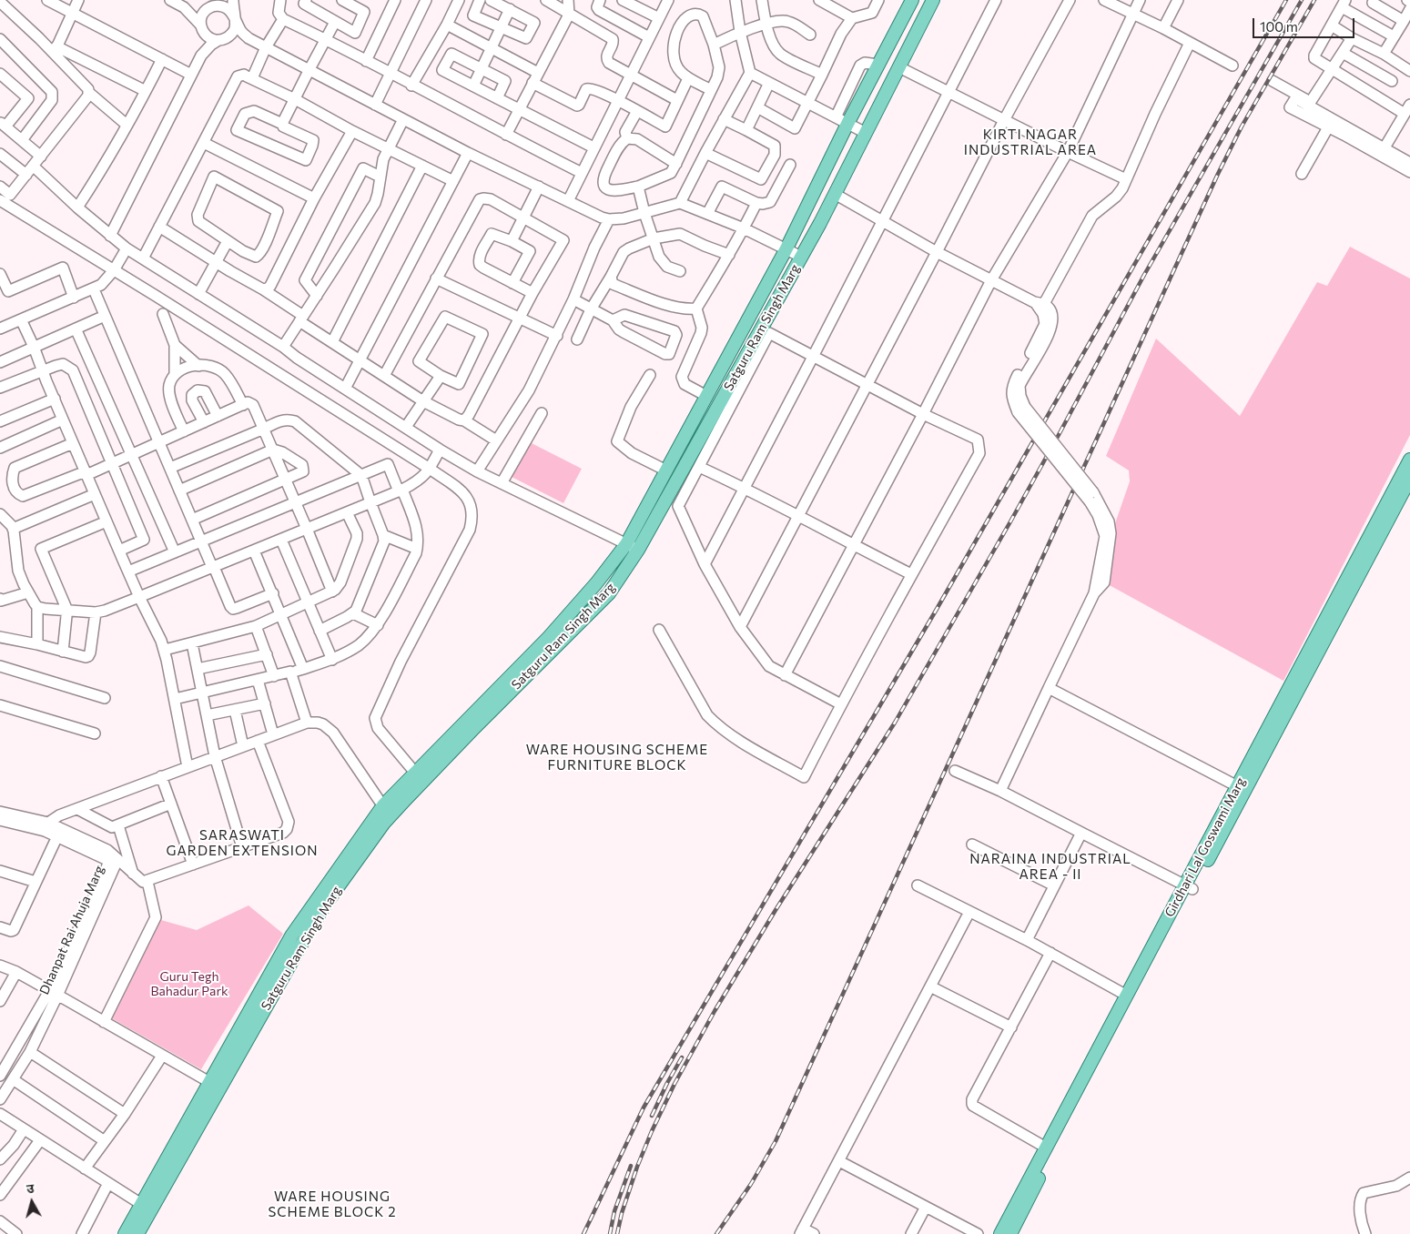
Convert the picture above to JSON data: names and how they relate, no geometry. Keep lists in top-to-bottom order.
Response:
{
  "streets": {
    "main road": ["Satguru Ram Singh Marg", "Girdhari Lal Goswami Marg"],
    "street": ["Dhanpat Rai Ahuja Marg"]
  },
  "districts": [
    "KIRTI NAGAR INDUSTRIAL AREA",
    "WARE HOUSING SCHEME FURNITURE BLOCK",
    "SARASWATI GARDEN EXTENSION",
    "NARAINA INDUSTRIAL AREA - II",
    "WARE HOUSING SCHEME BLOCK 2"
  ],
  "parks": ["Guru Tegh Bahadur Park"],
  "scale_bar": "100 m",
  "north": "top"
}
